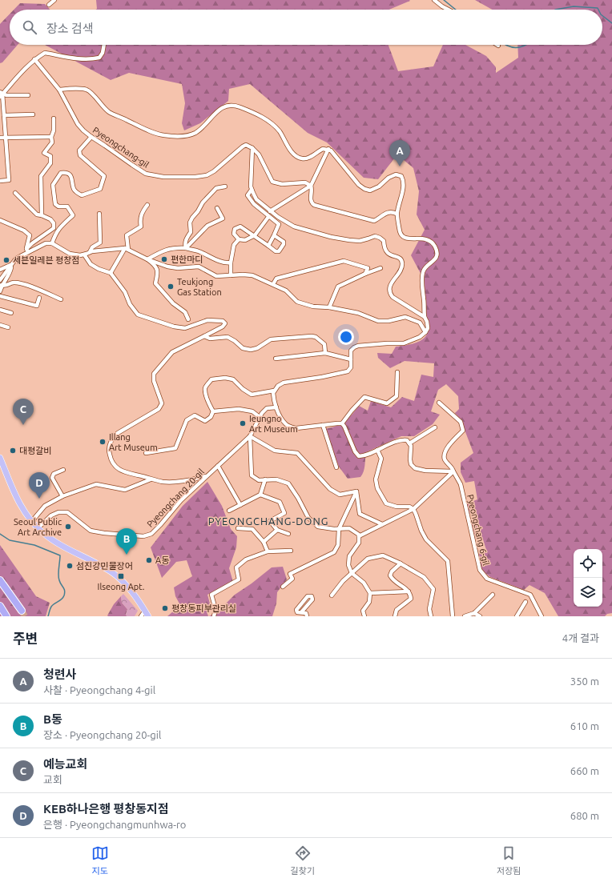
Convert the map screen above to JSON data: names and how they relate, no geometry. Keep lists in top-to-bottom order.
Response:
{
  "streets": {
    "street": ["Pyeongchang-gil", "Pyeongchang 20-gil", "Pyeongchang 6-gil"]
  },
  "districts": ["PYEONGCHANG-DONG"],
  "places": {
    "other": [
      "편한마디",
      "세븐일레븐 평창점",
      "Teukjong Gas Station",
      "Ieungno Art Museum",
      "Illang Art Museum",
      "대평갈비",
      "Seoul Public Art Archive",
      "A동",
      "섬진강민물장어",
      "평창동피부관리실"
    ],
    "transit": ["Ilseong Apt."]
  },
  "page": {
    "search": "장소 검색",
    "pins": [
      "A",
      "C",
      "D",
      "B"
    ],
    "heading": ["주변", "4개 결과"],
    "list": [
      {
        "mark": "A",
        "name": "청련사",
        "note": "사찰 · Pyeongchang 4-gil",
        "value": "350 m"
      },
      {
        "mark": "B",
        "name": "B동",
        "note": "장소 · Pyeongchang 20-gil",
        "value": "610 m"
      },
      {
        "mark": "C",
        "name": "예능교회",
        "note": "교회",
        "value": "660 m"
      },
      {
        "mark": "D",
        "name": "KEB하나은행 평창동지점",
        "note": "은행 · Pyeongchangmunhwa-ro",
        "value": "680 m"
      }
    ],
    "nav": ["지도", "길찾기", "저장됨"]
  }
}
